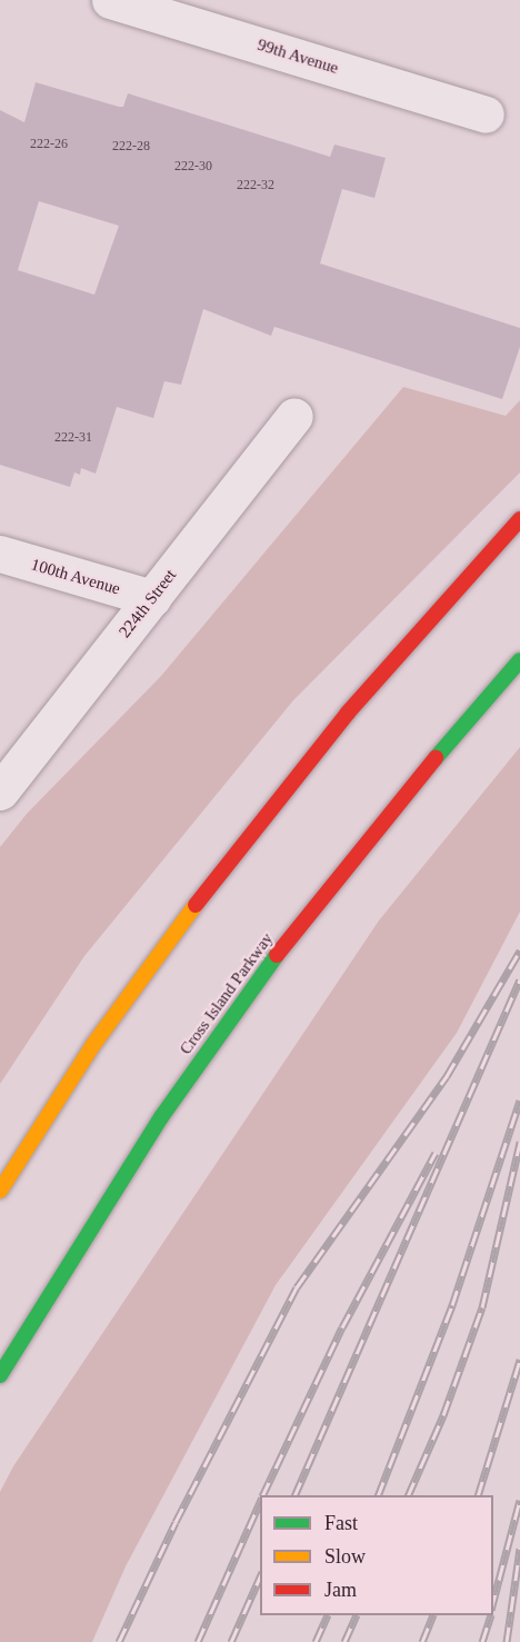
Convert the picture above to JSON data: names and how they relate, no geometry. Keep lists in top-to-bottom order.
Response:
{
  "streets": {
    "highway": ["Cross Island Parkway"],
    "street": ["99th Avenue", "100th Avenue", "224th Street"]
  },
  "crossings": [
    ["100th Avenue", "224th Street"]
  ],
  "house_numbers": [
    "222-26",
    "222-28",
    "222-30",
    "222-32",
    "222-31"
  ],
  "legend": ["Fast", "Slow", "Jam"]
}
